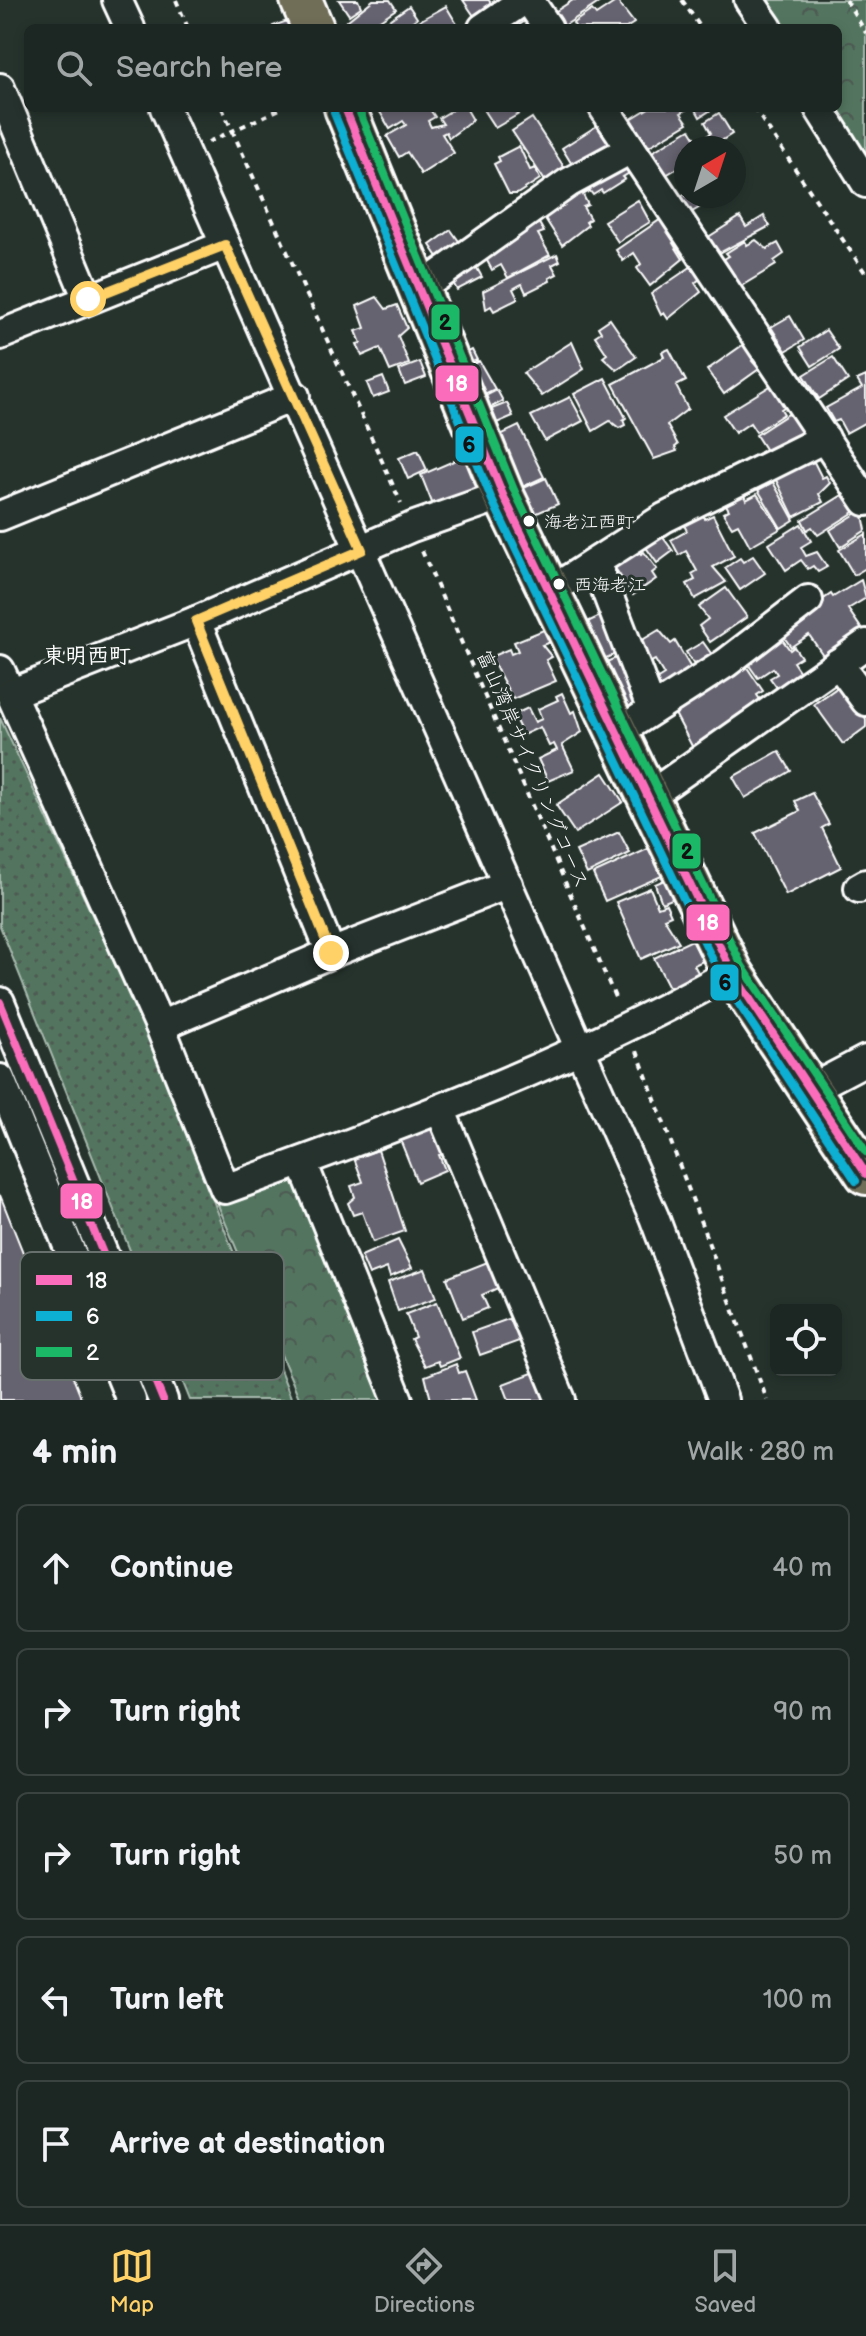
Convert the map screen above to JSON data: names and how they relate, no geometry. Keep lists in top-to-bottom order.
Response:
{
  "streets": {
    "path": ["富山湾岸サイクリングコース"]
  },
  "districts": ["東明西町"],
  "places": ["海老江西町", "西海老江"],
  "lines": ["transit line 18", "transit line 2", "transit line 6"],
  "legend": ["18", "6", "2"],
  "north": "top right",
  "page": {
    "search": "Search here",
    "heading": ["4 min", "Walk · 280 m"],
    "list": [
      ["Continue", "40 m"],
      ["Turn right", "90 m"],
      ["Turn right", "50 m"],
      ["Turn left", "100 m"],
      "Arrive at destination"
    ],
    "nav": ["Map", "Directions", "Saved"]
  }
}
